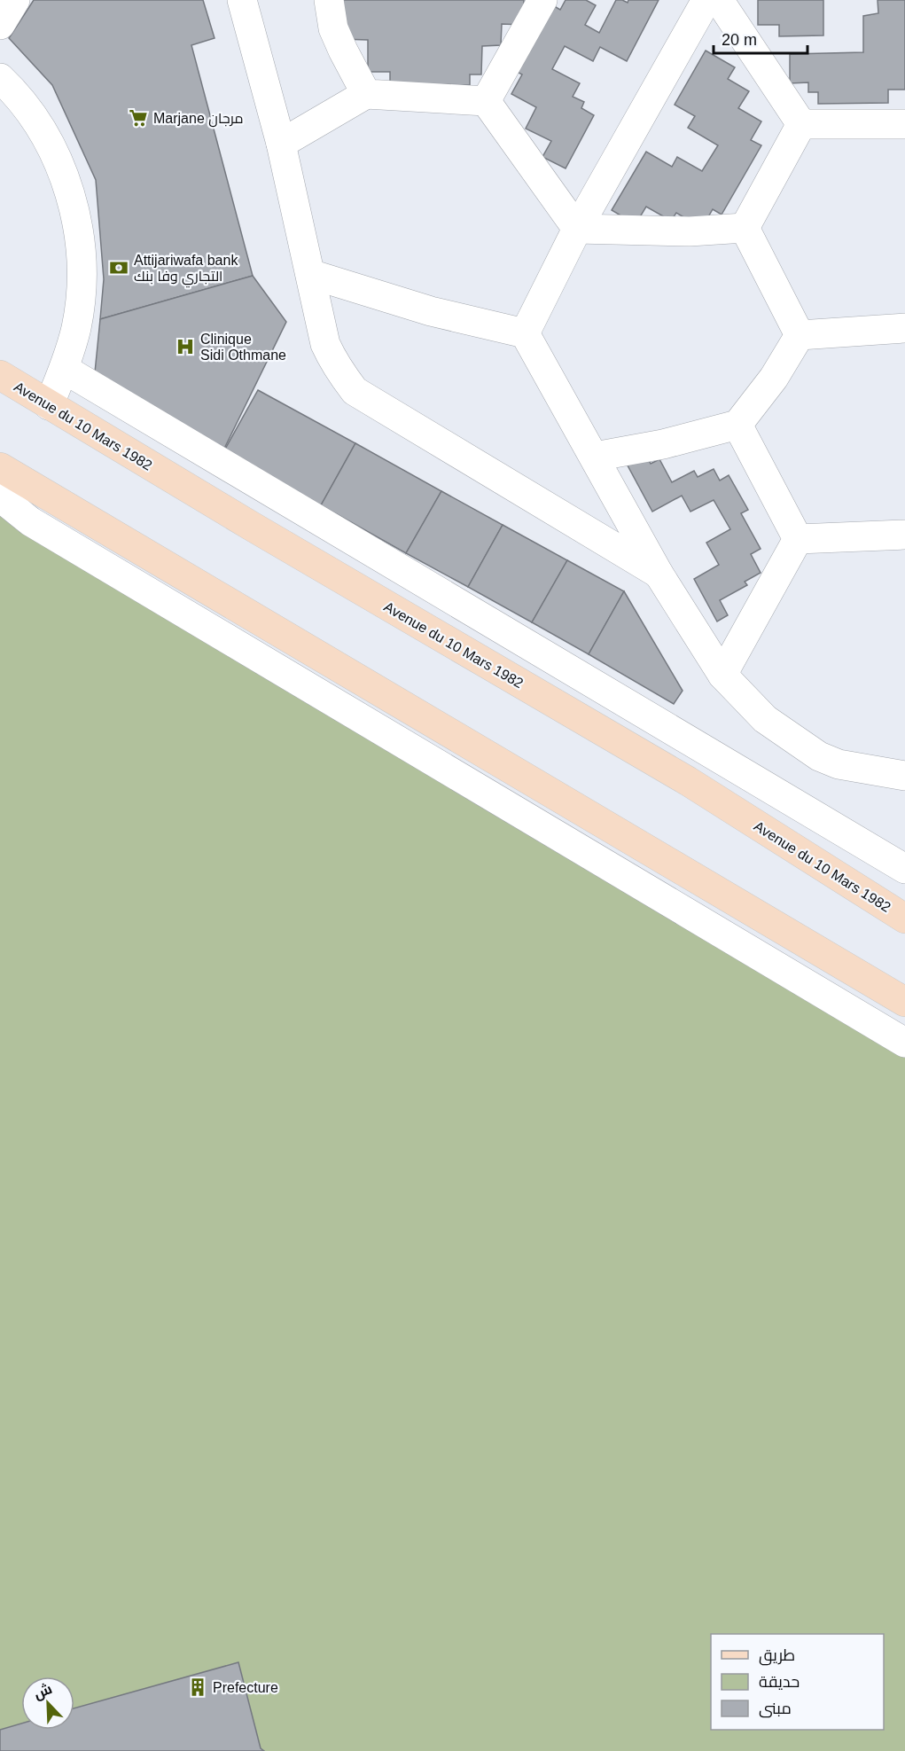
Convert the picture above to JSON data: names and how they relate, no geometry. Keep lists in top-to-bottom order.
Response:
{
  "streets": {
    "main road": ["Avenue du 10 Mars 1982"]
  },
  "places": {
    "supermarket": ["Marjane مرجان"],
    "bank": ["Attijariwafa bank التجاري وفا بنك"],
    "hospital": ["Clinique Sidi Othmane"],
    "building": ["Prefecture"]
  },
  "legend": ["طريق", "حديقة", "مبنى"],
  "scale_bar": "20 m",
  "north": "top left"
}
